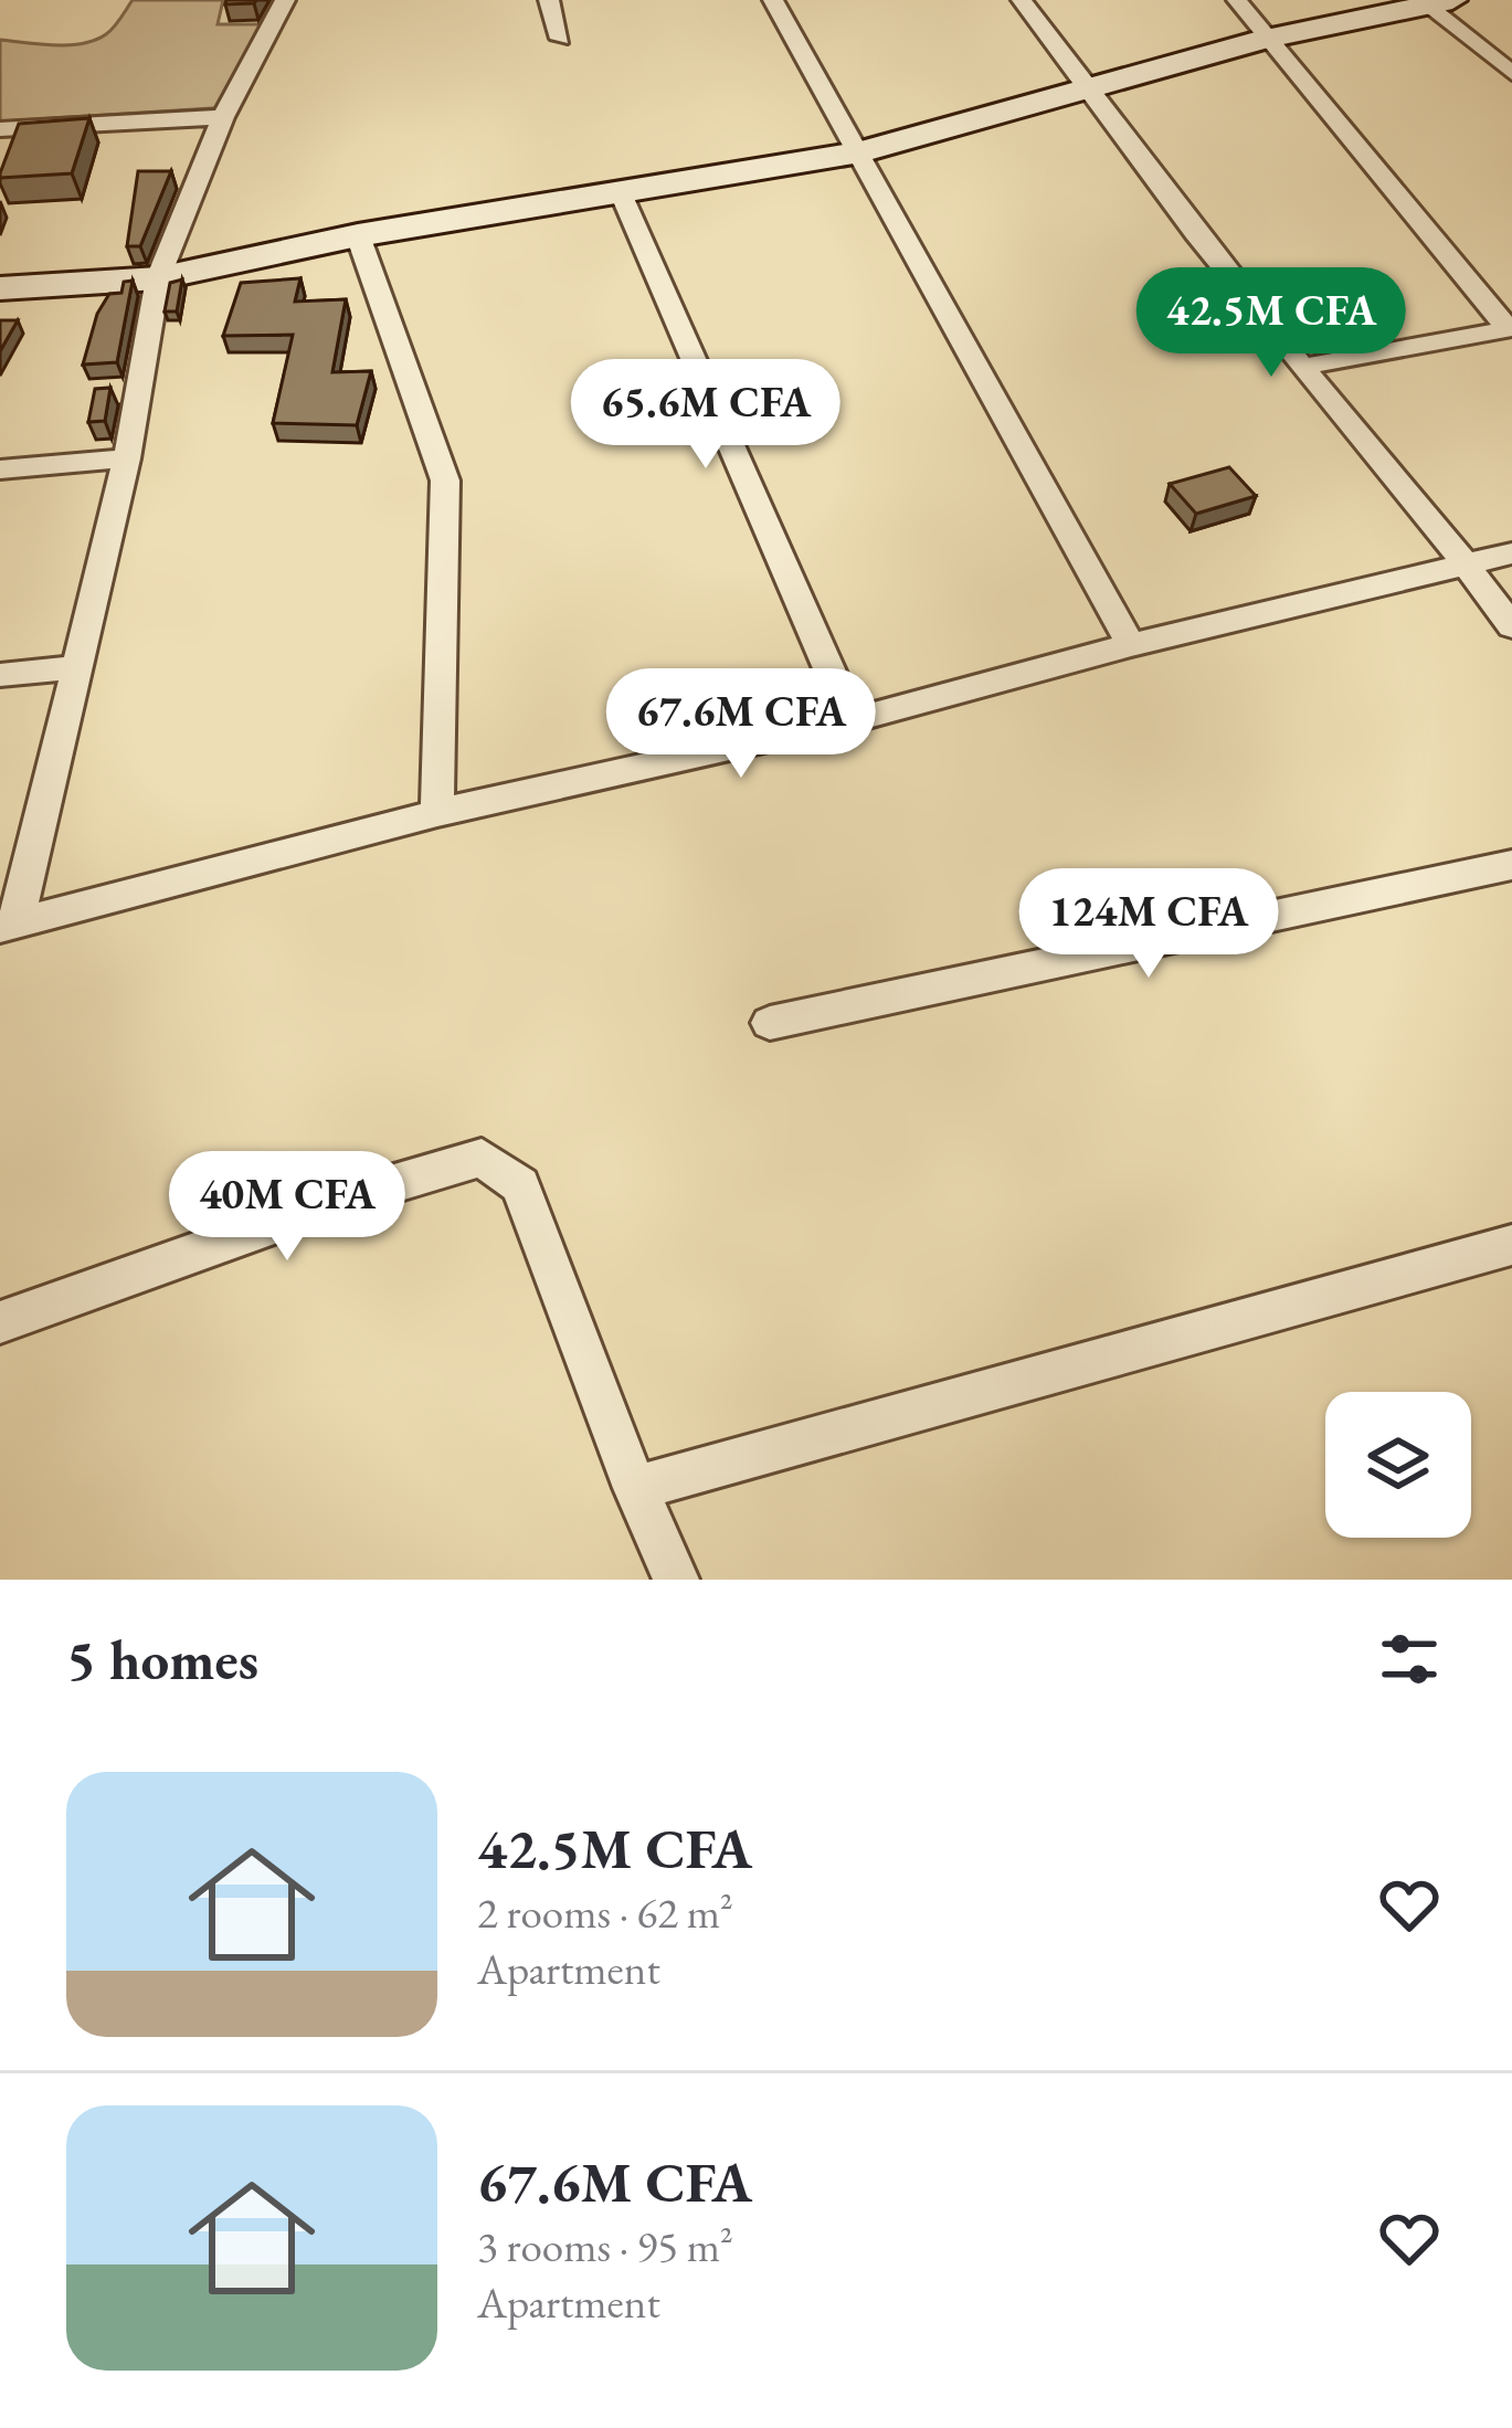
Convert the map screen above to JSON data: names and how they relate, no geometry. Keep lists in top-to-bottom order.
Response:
{
  "page": {
    "price": [
      "42.5M CFA",
      "65.6M CFA",
      "67.6M CFA",
      "124M CFA",
      "40M CFA"
    ],
    "heading": "5 homes",
    "list": [
      {
        "name": "42.5M CFA",
        "note": "2 rooms · 62 m² · Apartment"
      },
      {
        "name": "67.6M CFA",
        "note": "3 rooms · 95 m² · Apartment"
      }
    ]
  }
}
